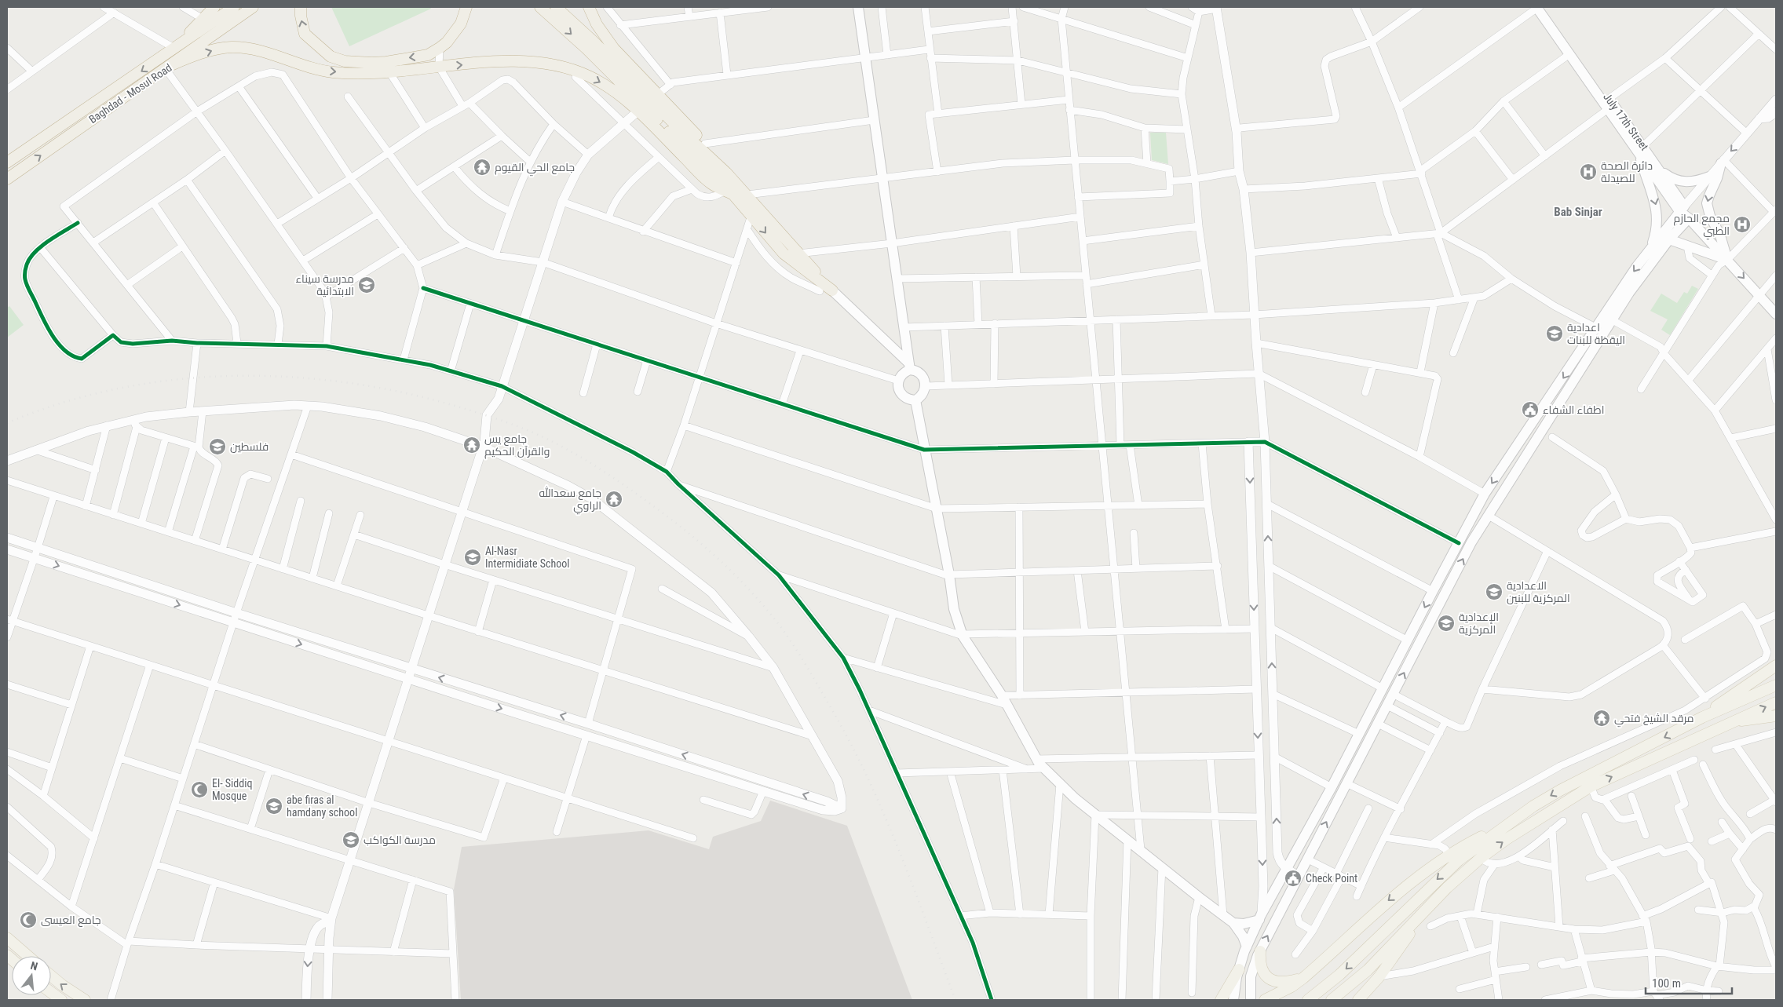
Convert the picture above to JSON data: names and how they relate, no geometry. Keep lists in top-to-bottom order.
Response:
{
  "streets": {
    "highway": ["Baghdad - Mosul Road"],
    "main road": ["July 17th Street"]
  },
  "districts": ["Bab Sinjar"],
  "places": {
    "temple": [
      "جامع الحي القيوم",
      "جامع يس والقرآن الحكيم",
      "جامع سعدالله الراوي",
      "مرقد الشيخ فتحي"
    ],
    "hospital": ["دائرة الصحة للصيدلة", "مجمع الحازم الطبي"],
    "school or university": [
      "مدرسة سيناء الابتدائية",
      "اعدادية اليقظة للبنات",
      "فلسطين",
      "Al-Nasr Intermidiate School",
      "الاعدادية المركزية للبنين",
      "الإعدادية المركزية",
      "abe firas al hamdany school",
      "مدرسة الكواكب"
    ],
    "public building": ["اطفاء الشفاء", "Check Point"],
    "mosque": ["El- Siddiq Mosque", "جامع العيسى"]
  },
  "scale_bar": "100 m",
  "north": "top"
}
